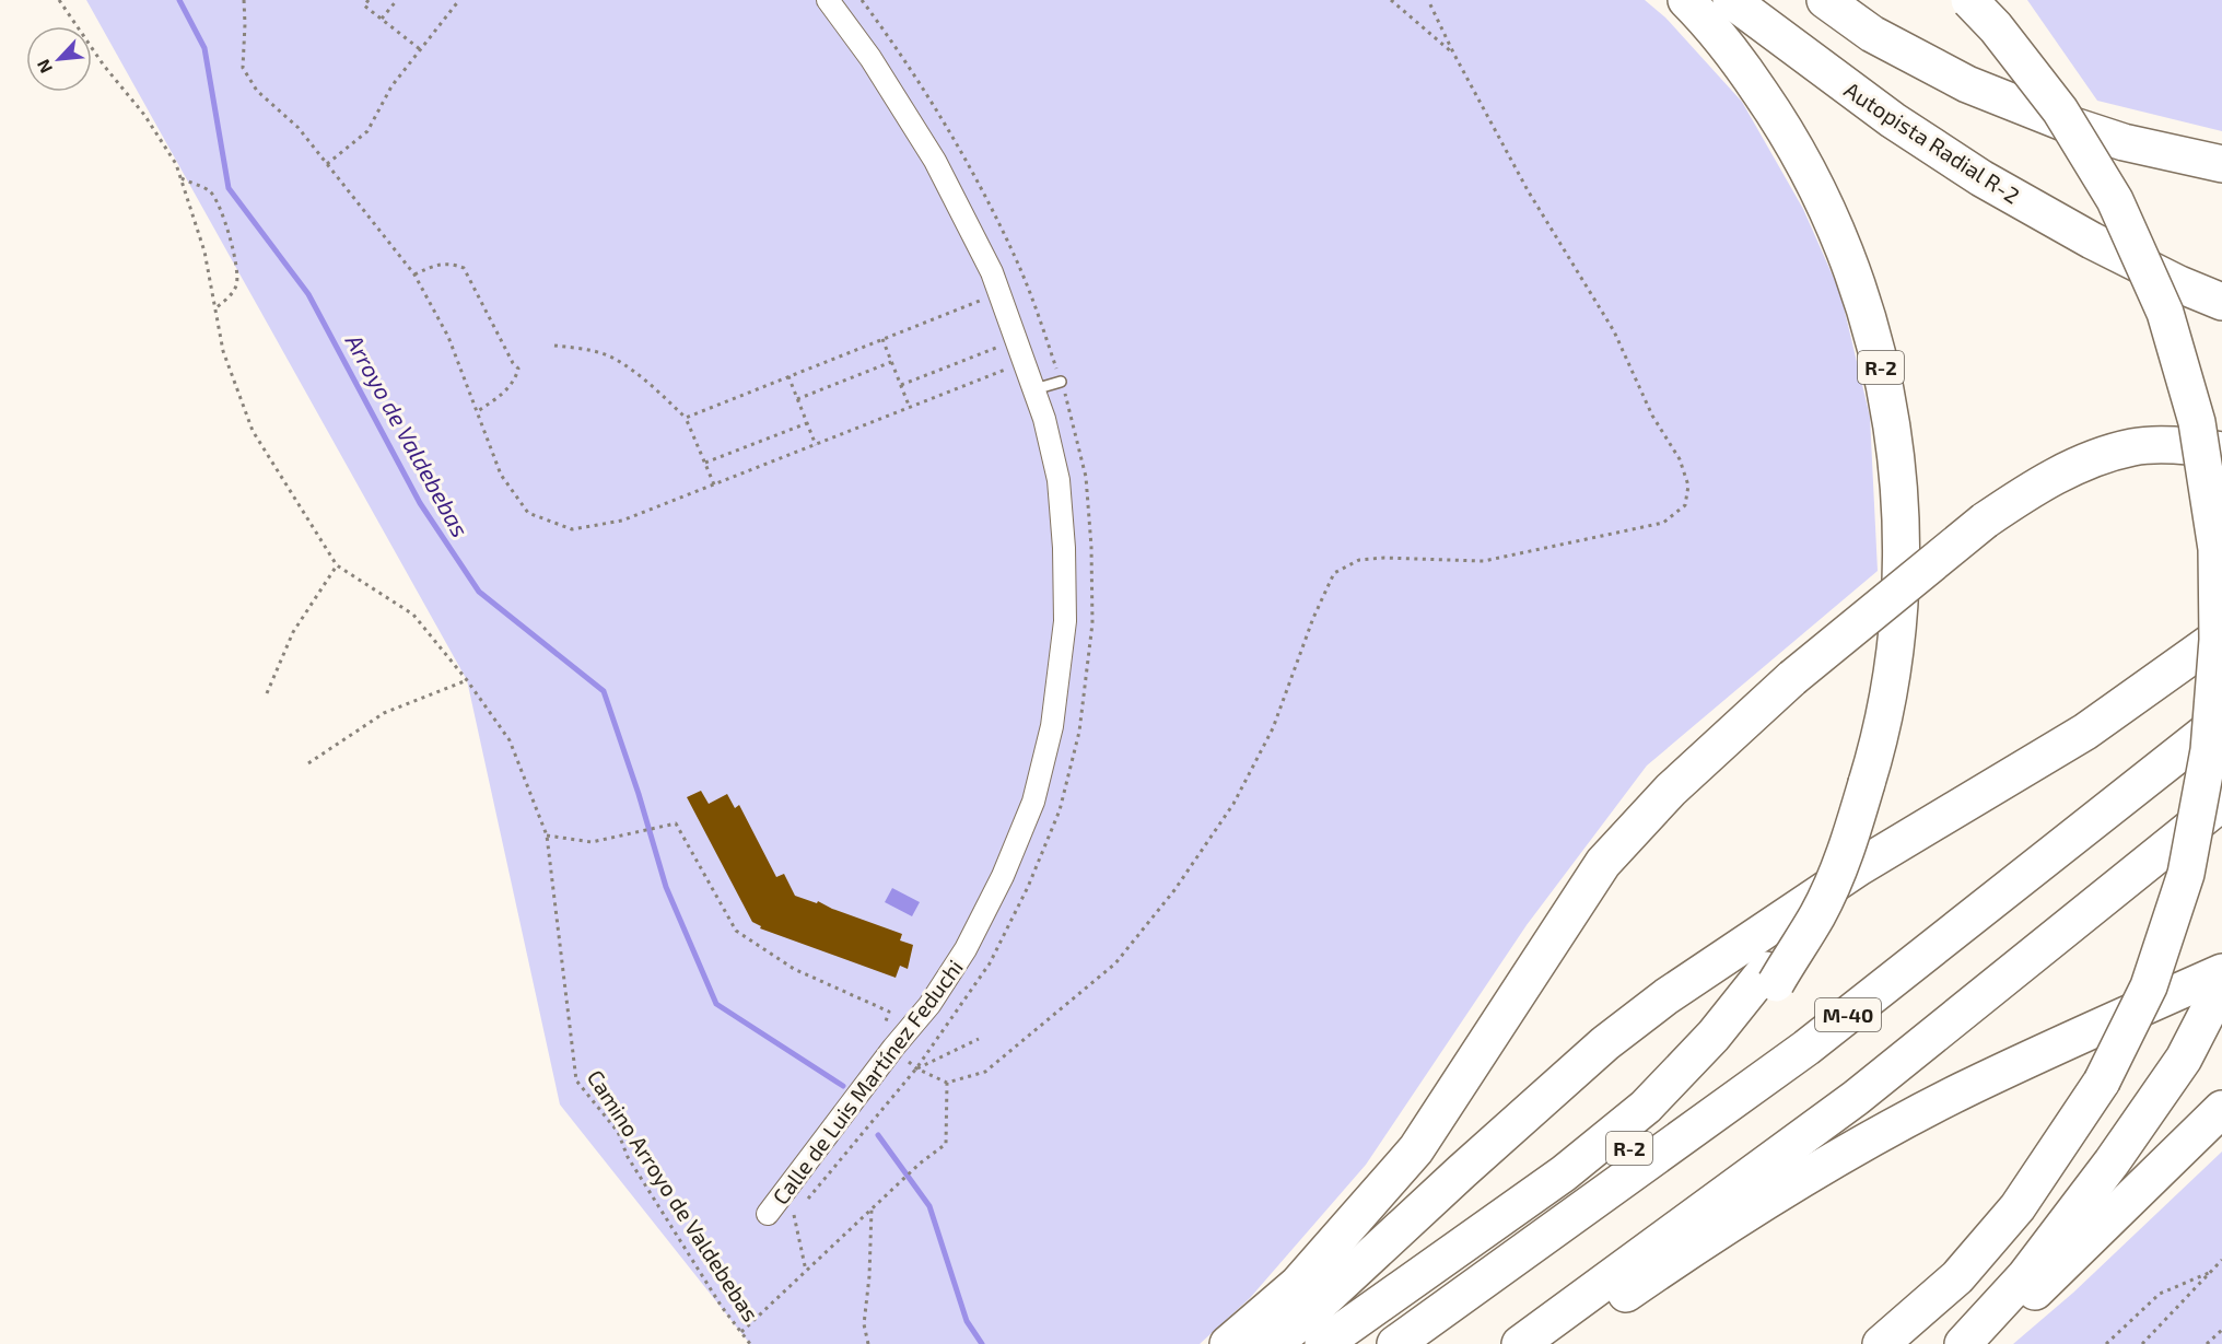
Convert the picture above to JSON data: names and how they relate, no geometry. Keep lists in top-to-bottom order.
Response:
{
  "streets": {
    "highway": ["Autopista Radial R-2", "R-2", "M-40"],
    "street": ["Calle de Luis Martínez Feduchi"],
    "path": ["Camino Arroyo de Valdebebas"]
  },
  "crossings": [
    ["R-2", "M-40"]
  ],
  "water": ["Arroyo de Valdebebas"],
  "north": "bottom left"
}
